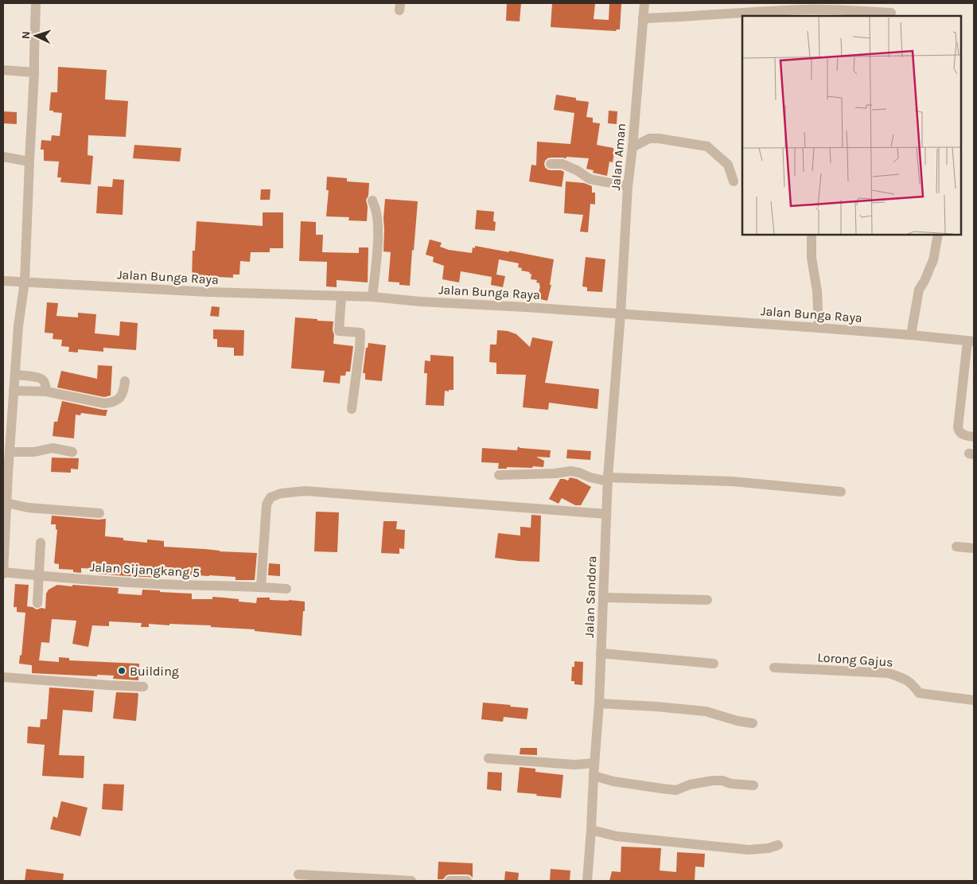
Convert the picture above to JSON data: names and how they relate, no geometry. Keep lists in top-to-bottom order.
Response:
{
  "streets": {
    "street": [
      "Jalan Aman",
      "Jalan Bunga Raya",
      "Jalan Sijangkang 5",
      "Jalan Sandora",
      "Lorong Gajus"
    ]
  },
  "crossings": [
    ["Jalan Aman", "Jalan Bunga Raya"],
    ["Jalan Aman", "Jalan Sandora"],
    ["Jalan Bunga Raya", "Jalan Sandora"]
  ],
  "places": ["Building"],
  "north": "left"
}
